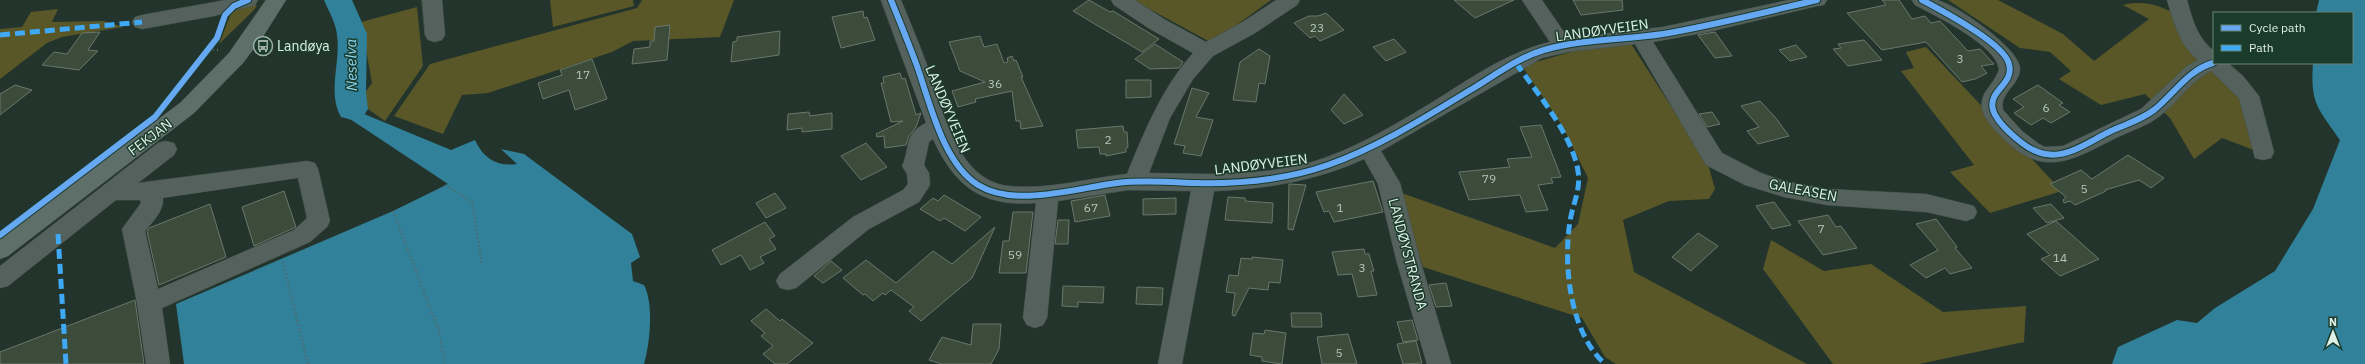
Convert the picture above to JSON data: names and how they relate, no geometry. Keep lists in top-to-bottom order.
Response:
{
  "streets": {
    "main road": ["FEKJAN"],
    "street": ["LANDØYVEIEN", "GALEASEN", "LANDØYSTRANDA"]
  },
  "crossings": [
    ["LANDØYVEIEN", "GALEASEN"],
    ["LANDØYVEIEN", "LANDØYSTRANDA"]
  ],
  "water": ["Neselva"],
  "places": {
    "bus stop": ["Landøya"]
  },
  "house_numbers": [
    "23",
    "3",
    "17",
    "36",
    "6",
    "2",
    "79",
    "5",
    "67",
    "1",
    "7",
    "59",
    "14",
    "3",
    "5"
  ],
  "legend": ["Cycle path", "Path"],
  "north": "top"
}
